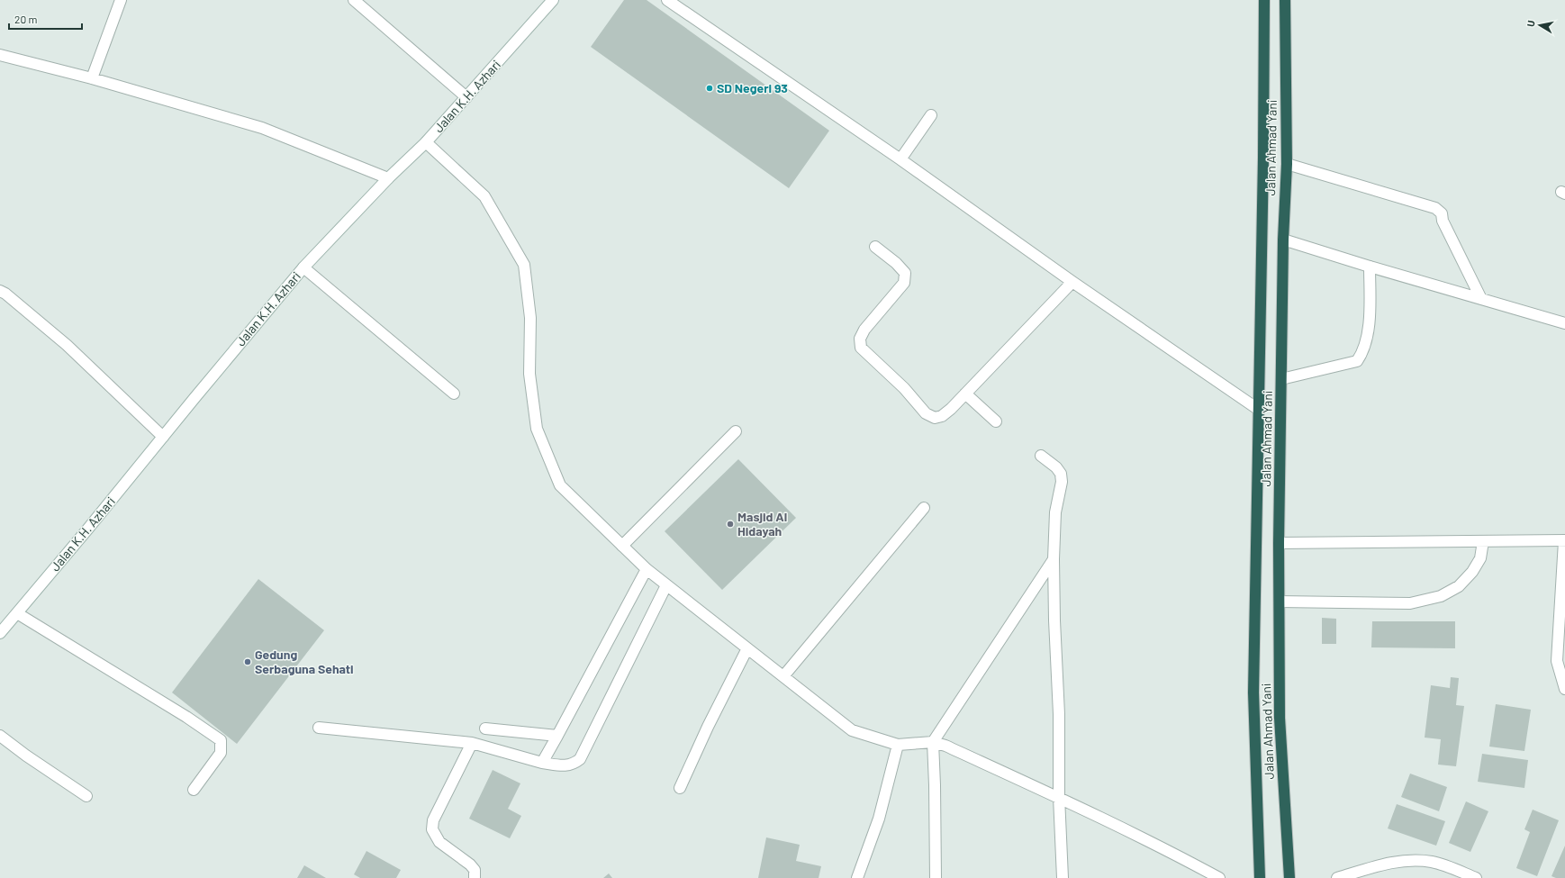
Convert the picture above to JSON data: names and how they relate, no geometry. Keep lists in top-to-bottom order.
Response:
{
  "streets": {
    "highway": ["Jalan Ahmad Yani"],
    "street": ["Jalan K.H. Azhari"]
  },
  "places": ["SD Negeri 93", "Masjid Al Hidayah", "Gedung Serbaguna Sehati"],
  "scale_bar": "20 m",
  "north": "left"
}
